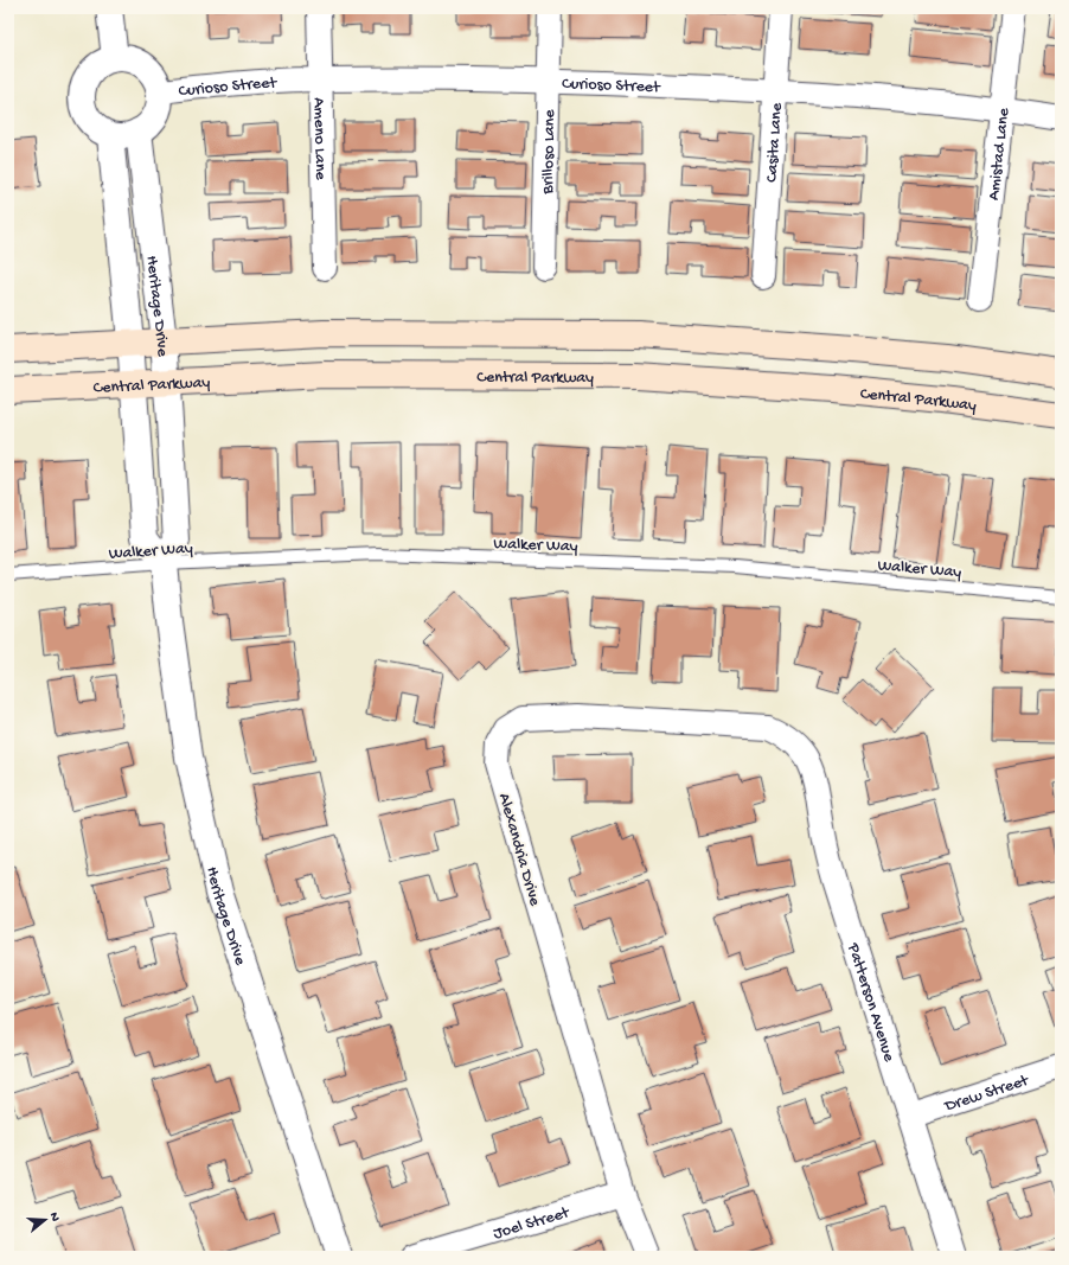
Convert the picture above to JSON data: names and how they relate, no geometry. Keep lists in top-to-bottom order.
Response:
{
  "streets": {
    "main road": ["Central Parkway"],
    "street": [
      "Curioso Street",
      "Ameno Lane",
      "Casita Lane",
      "Brilloso Lane",
      "Amistad Lane",
      "Heritage Drive",
      "Alexandria Drive",
      "Patterson Avenue",
      "Drew Street",
      "Joel Street"
    ],
    "lane": ["Walker Way"]
  },
  "crossings": [
    ["Curioso Street", "Ameno Lane"],
    ["Curioso Street", "Casita Lane"],
    ["Curioso Street", "Brilloso Lane"],
    ["Curioso Street", "Amistad Lane"],
    ["Curioso Street", "Heritage Drive"],
    ["Heritage Drive", "Central Parkway"],
    ["Heritage Drive", "Walker Way"],
    ["Alexandria Drive", "Patterson Avenue"],
    ["Alexandria Drive", "Joel Street"],
    ["Patterson Avenue", "Drew Street"]
  ],
  "north": "right"
}
